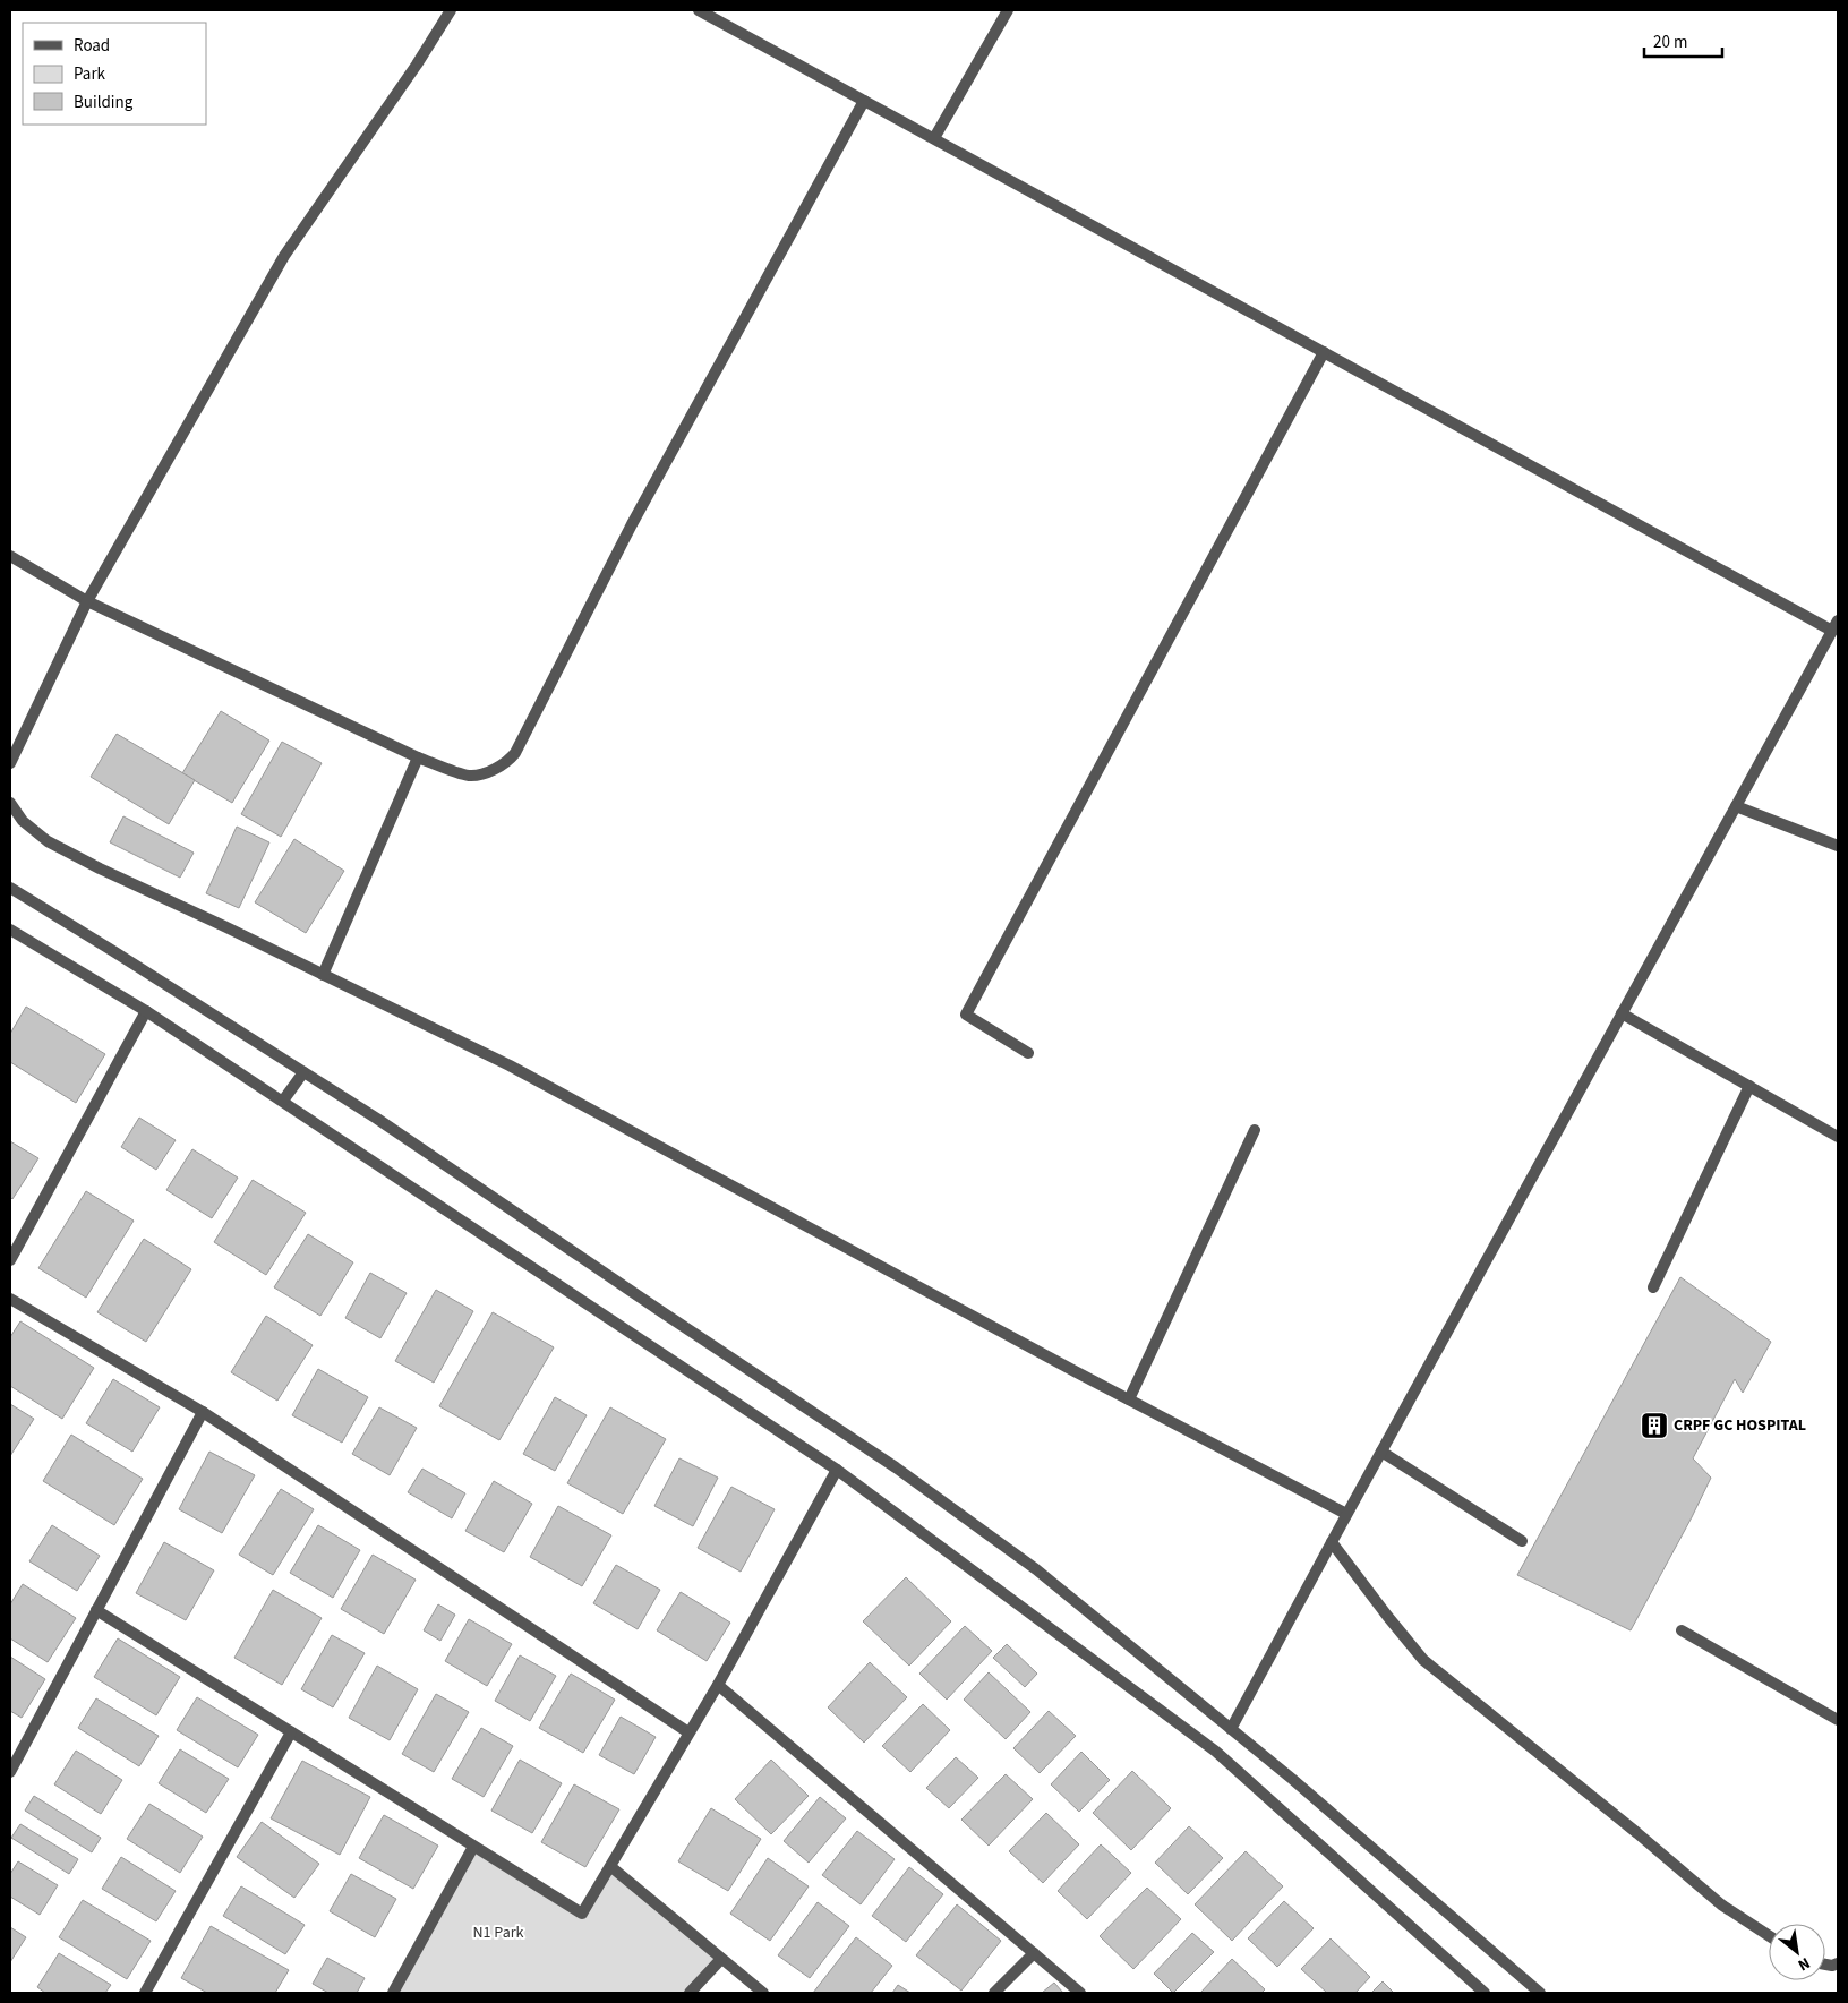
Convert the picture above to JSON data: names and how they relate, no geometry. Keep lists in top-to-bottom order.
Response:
{
  "parks": ["N1 Park"],
  "places": {
    "building": ["CRPF GC HOSPITAL"]
  },
  "legend": ["Road", "Park", "Building"],
  "scale_bar": "20 m",
  "north": "bottom right"
}
